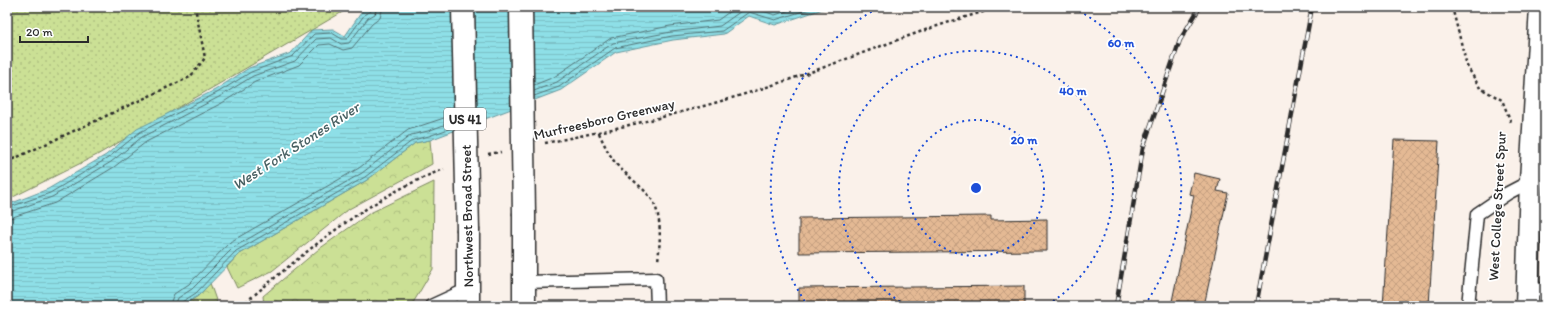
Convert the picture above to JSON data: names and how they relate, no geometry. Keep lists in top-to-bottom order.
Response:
{
  "streets": {
    "main road": ["US 41", "Northwest Broad Street"],
    "path": ["Murfreesboro Greenway", "West College Street Spur"]
  },
  "water": ["West Fork Stones River"],
  "scale_bar": "20 m",
  "rings": ["60 m", "40 m", "20 m"]
}
